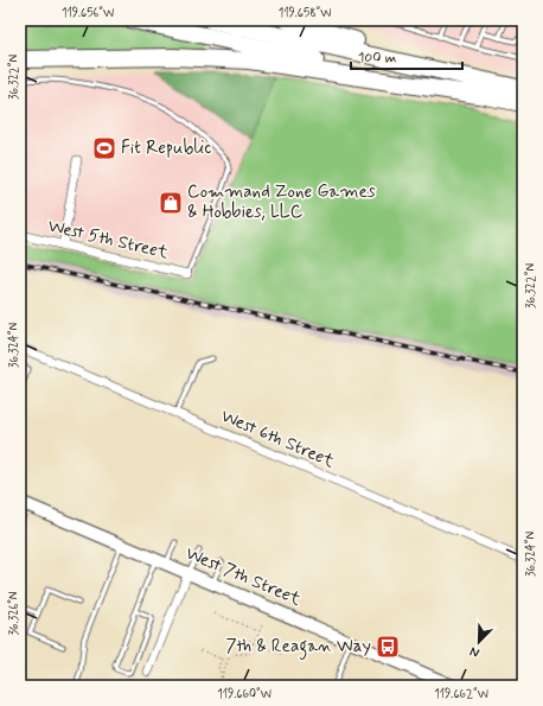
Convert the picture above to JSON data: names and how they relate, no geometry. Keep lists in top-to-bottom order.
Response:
{
  "streets": {
    "street": ["West 5th Street", "West 6th Street", "West 7th Street"]
  },
  "places": {
    "sports": ["Fit Republic"],
    "shop": ["Command Zone Games & Hobbies, LLC"],
    "bus stop": ["7th & Reagan Way"]
  },
  "scale_bar": "100 m",
  "north": "bottom left",
  "coordinates": [
    "119.656°W",
    "119.658°W",
    "36.322°N",
    "36.324°N",
    "36.326°N",
    "119.660°W",
    "119.662°W"
  ]
}
